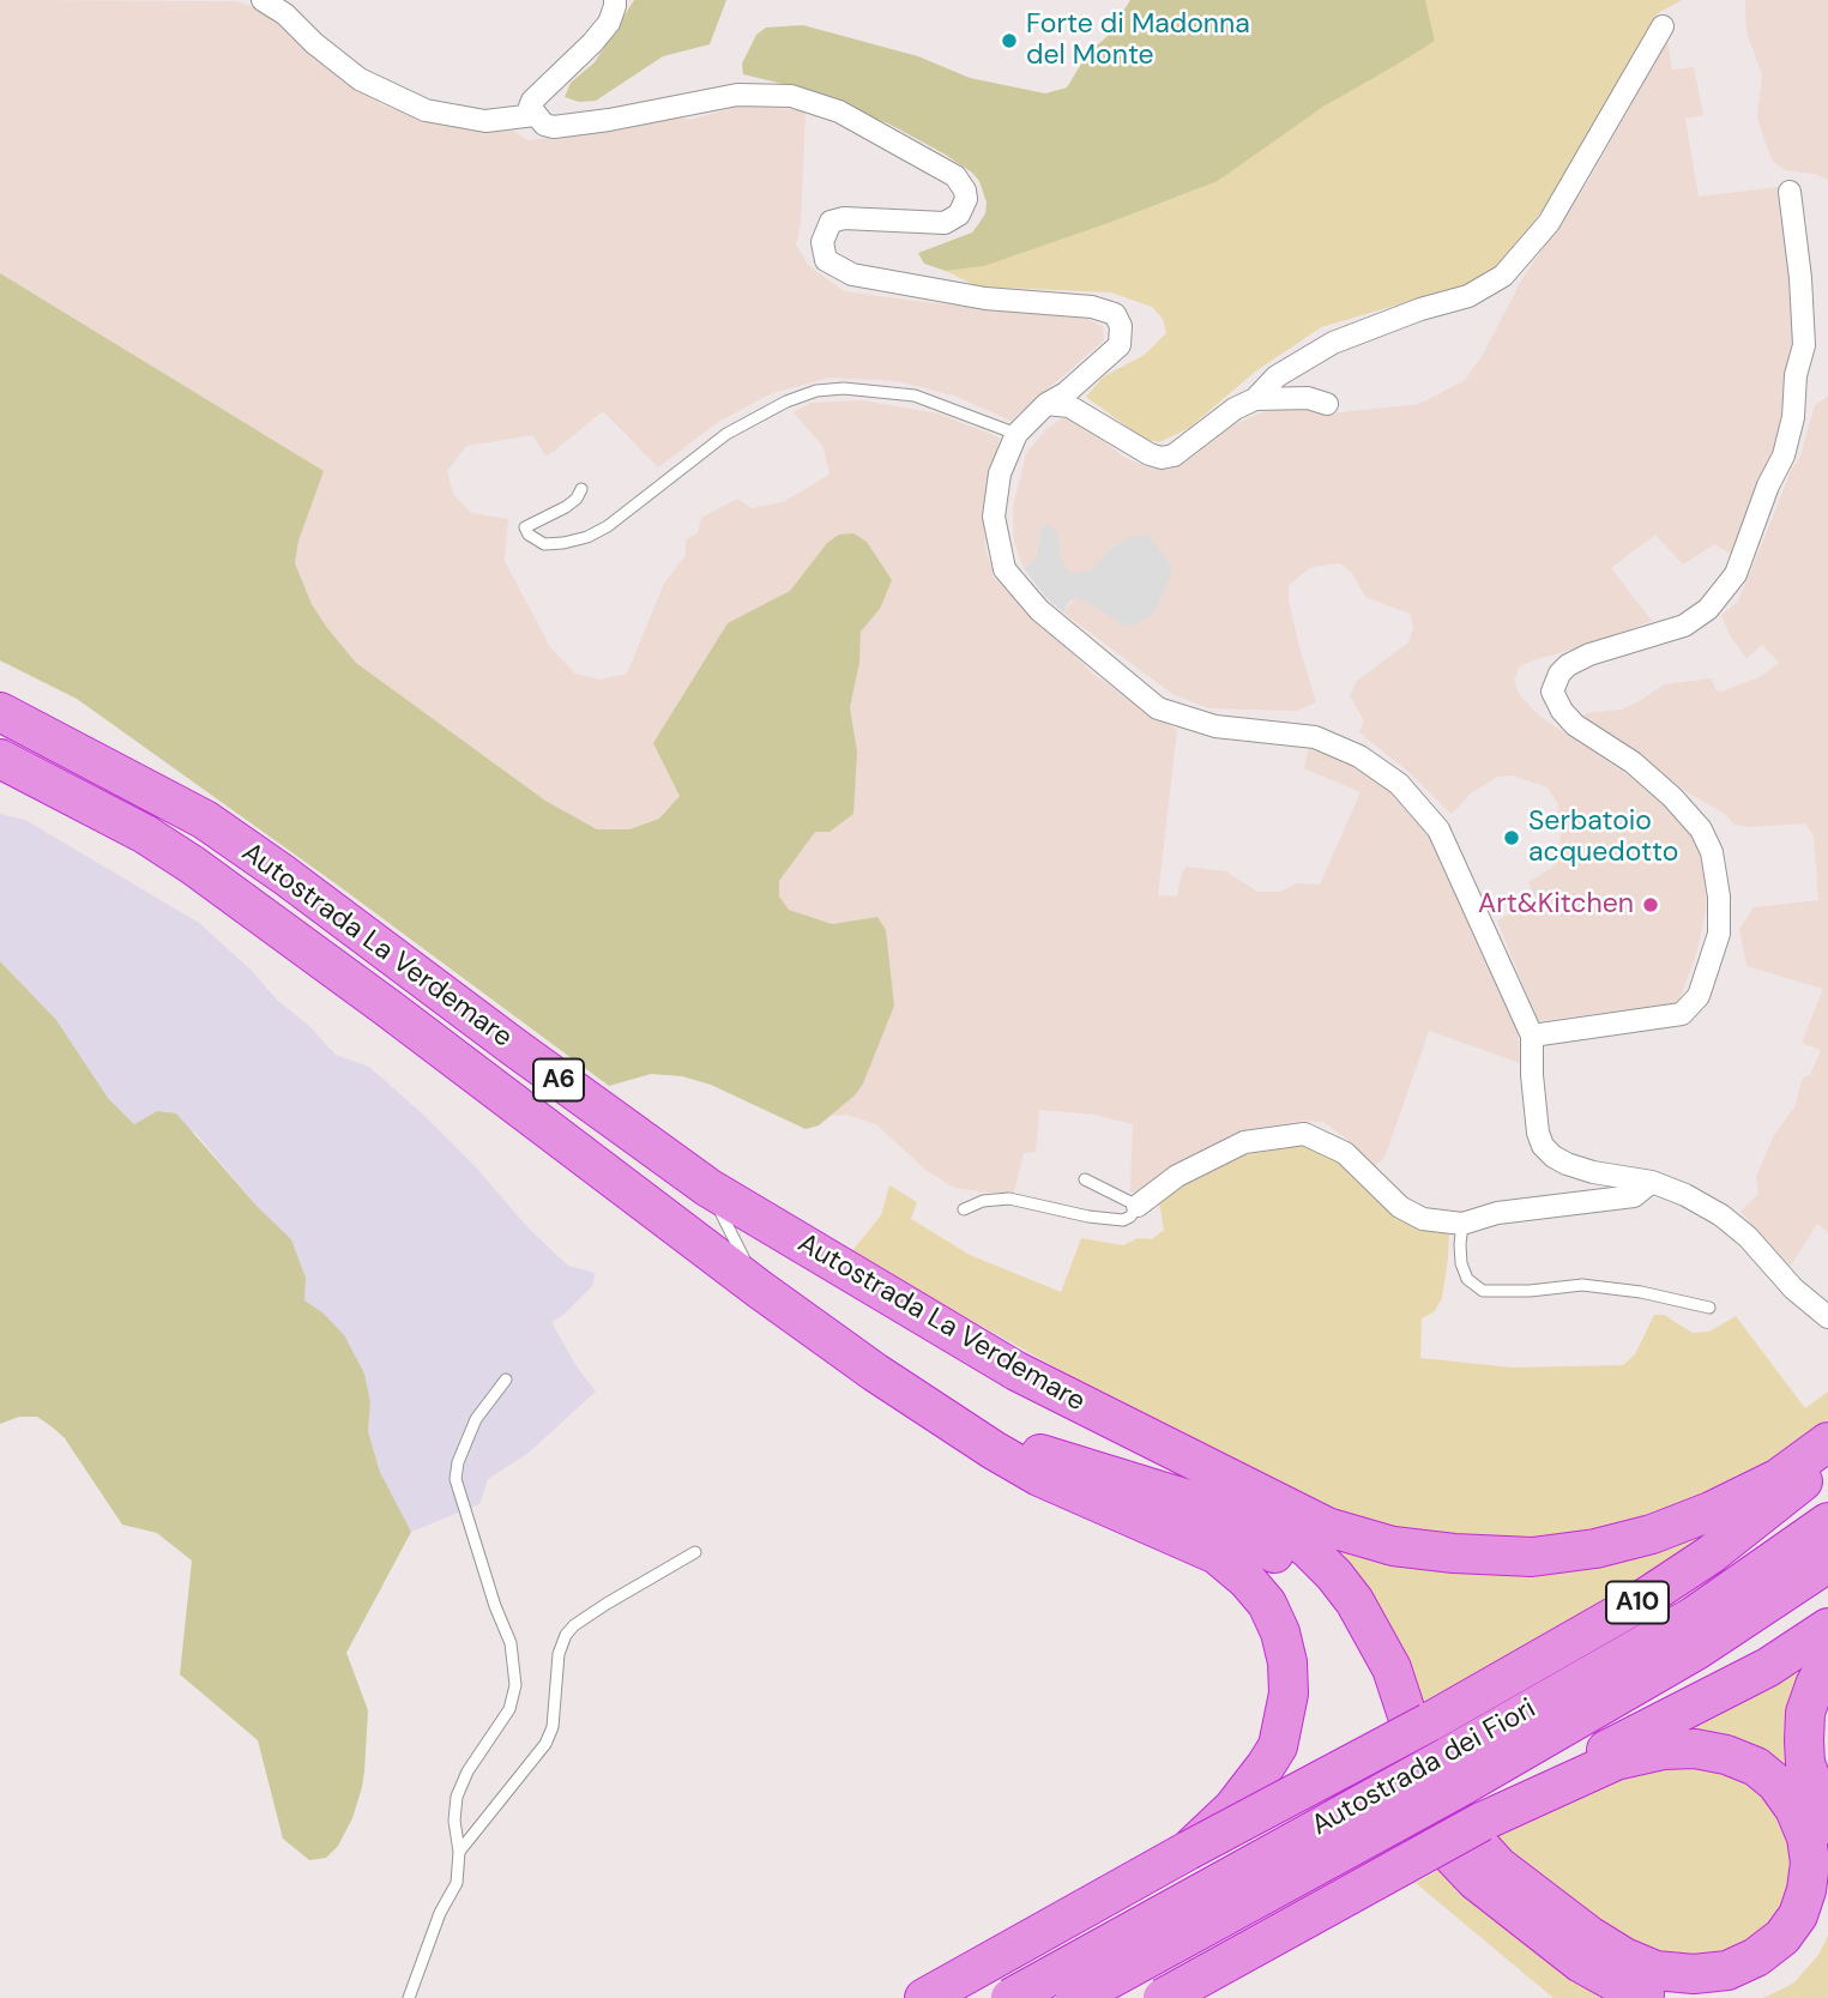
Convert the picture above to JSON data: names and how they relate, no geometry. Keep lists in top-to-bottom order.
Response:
{
  "streets": {
    "highway": [
      "Autostrada La Verdemare",
      "A6",
      "A10",
      "Autostrada dei Fiori"
    ]
  },
  "places": ["Forte di Madonna del Monte", "Serbatoio acquedotto", "Art&Kitchen"]
}
